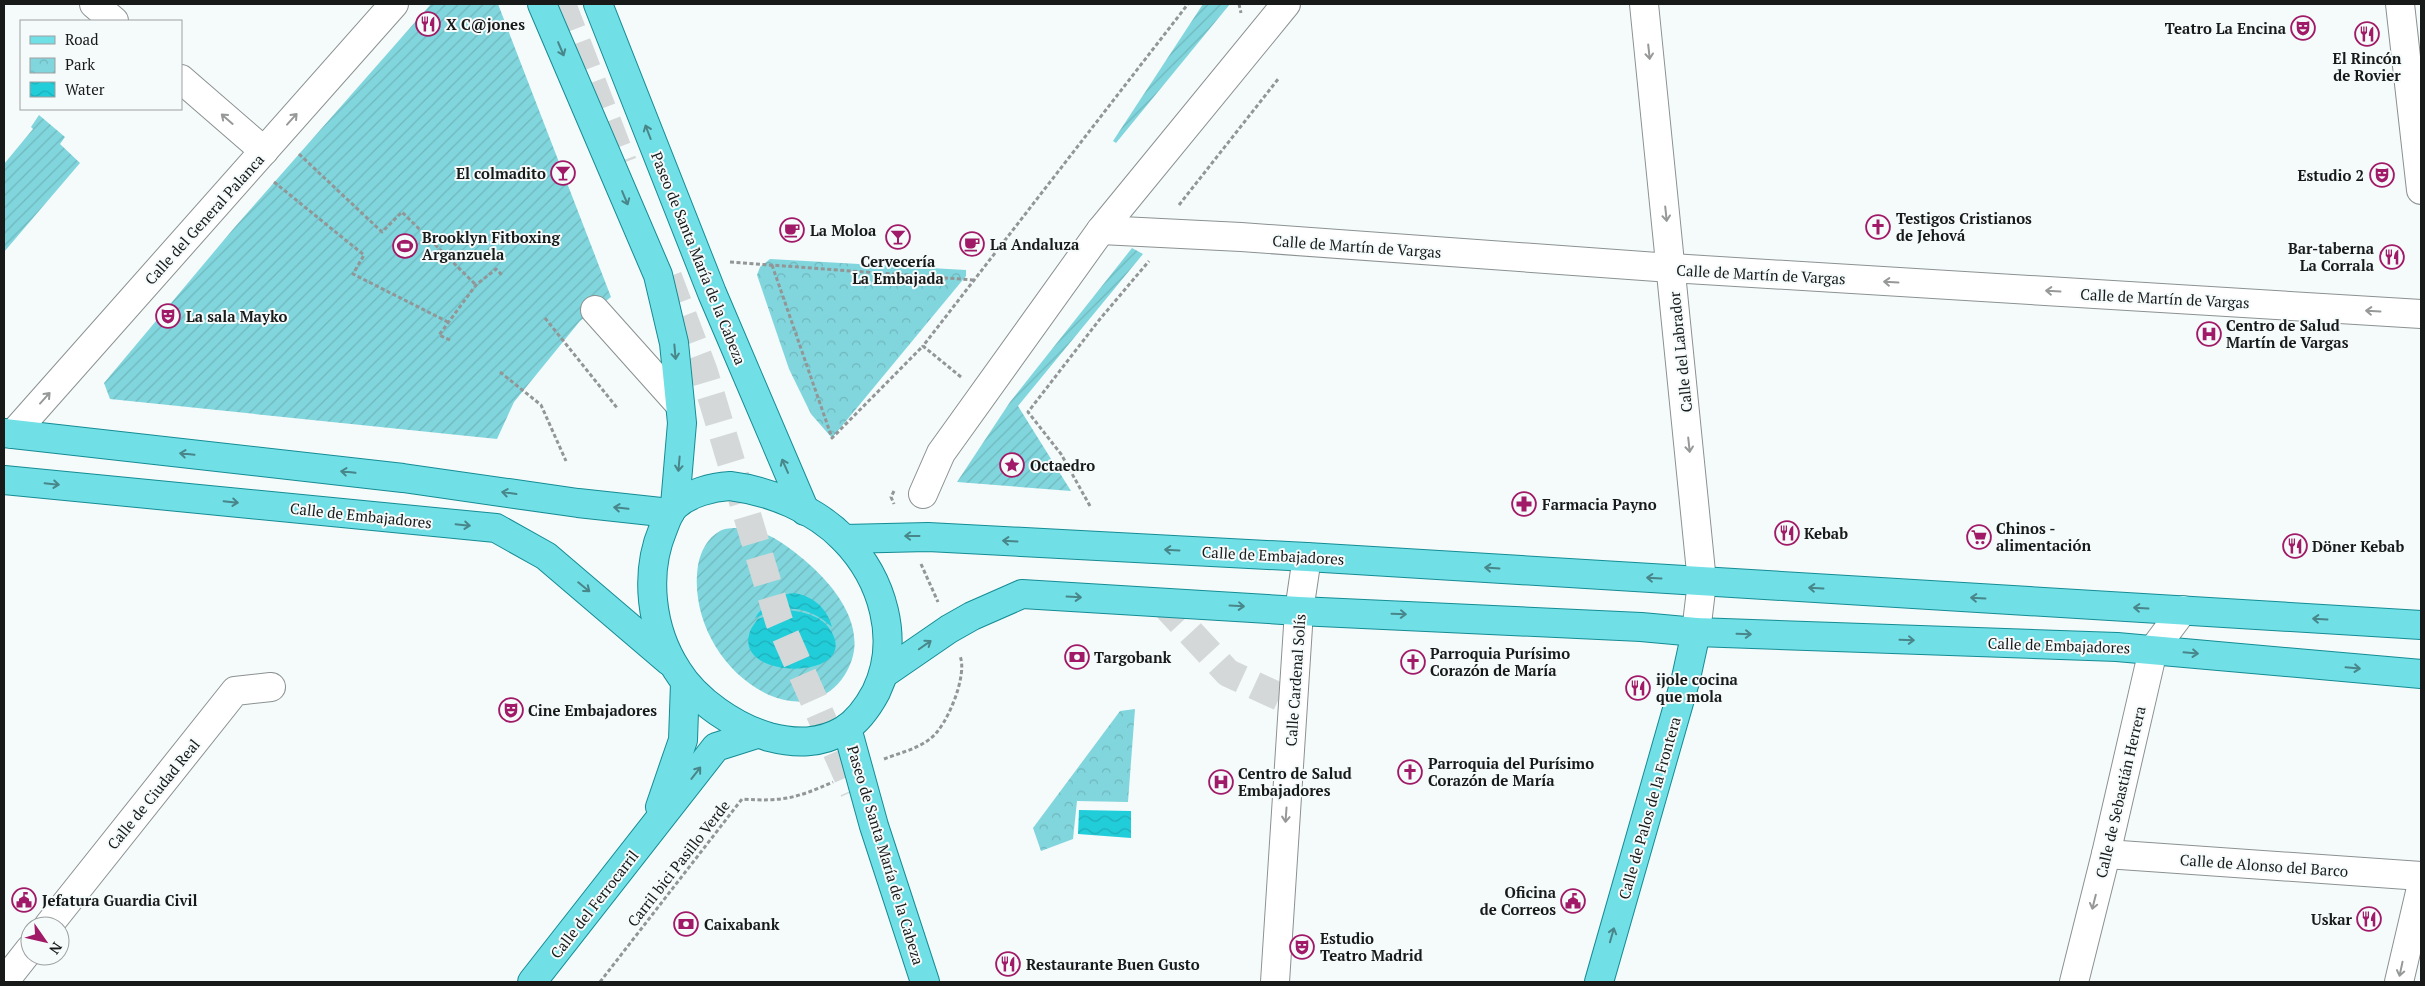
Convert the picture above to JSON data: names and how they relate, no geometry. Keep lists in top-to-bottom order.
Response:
{
  "streets": {
    "main road": [
      "Paseo de Santa María de la Cabeza",
      "Calle de Embajadores",
      "Calle de Palos de la Frontera",
      "Calle del Ferrocarril"
    ],
    "street": [
      "Calle del General Palanca",
      "Calle de Martín de Vargas",
      "Calle del Labrador",
      "Calle Cardenal Solís",
      "Calle de Sebastián Herrera",
      "Calle de Ciudad Real",
      "Calle de Alonso del Barco"
    ],
    "path": ["Carril bici Pasillo Verde"]
  },
  "crossings": [
    ["Calle de Martín de Vargas", "Calle del Labrador"],
    ["Paseo de Santa María de la Cabeza", "Calle de Embajadores"],
    ["Calle del Labrador", "Calle de Embajadores"],
    ["Calle de Embajadores", "Calle Cardenal Solís"],
    ["Calle de Embajadores", "Calle de Sebastián Herrera"],
    ["Calle de Embajadores", "Calle de Palos de la Frontera"],
    ["Calle de Embajadores", "Calle del Ferrocarril"],
    ["Calle de Sebastián Herrera", "Calle de Alonso del Barco"]
  ],
  "one_way": [
    "Calle del General Palanca",
    "Calle de Martín de Vargas",
    "Calle del Labrador",
    "Calle Cardenal Solís",
    "Calle de Palos de la Frontera"
  ],
  "places": {
    "restaurant": [
      "X C@jones",
      "El Rincón de Rovier",
      "Bar-taberna La Corrala",
      "Kebab",
      "Döner Kebab",
      "ijole cocina que mola",
      "Uskar",
      "Restaurante Buen Gusto"
    ],
    "theatre": [
      "Teatro La Encina",
      "Estudio 2",
      "La sala Mayko",
      "Cine Embajadores",
      "Estudio Teatro Madrid"
    ],
    "bar": ["El colmadito", "Cervecería La Embajada"],
    "church": ["Testigos Cristianos de Jehová", "Parroquia Purísimo Corazón de María", "Parroquia del Purísimo Corazón de María"],
    "cafe": ["La Moloa", "La Andaluza"],
    "sports": ["Brooklyn Fitboxing Arganzuela"],
    "hospital": ["Centro de Salud Martín de Vargas", "Centro de Salud Embajadores"],
    "place": ["Octaedro"],
    "pharmacy": ["Farmacia Payno"],
    "supermarket": ["Chinos - alimentación"],
    "bank": ["Targobank", "Caixabank"],
    "public building": ["Jefatura Guardia Civil", "Oficina de Correos"]
  },
  "legend": ["Road", "Park", "Water"],
  "north": "bottom right"
}
